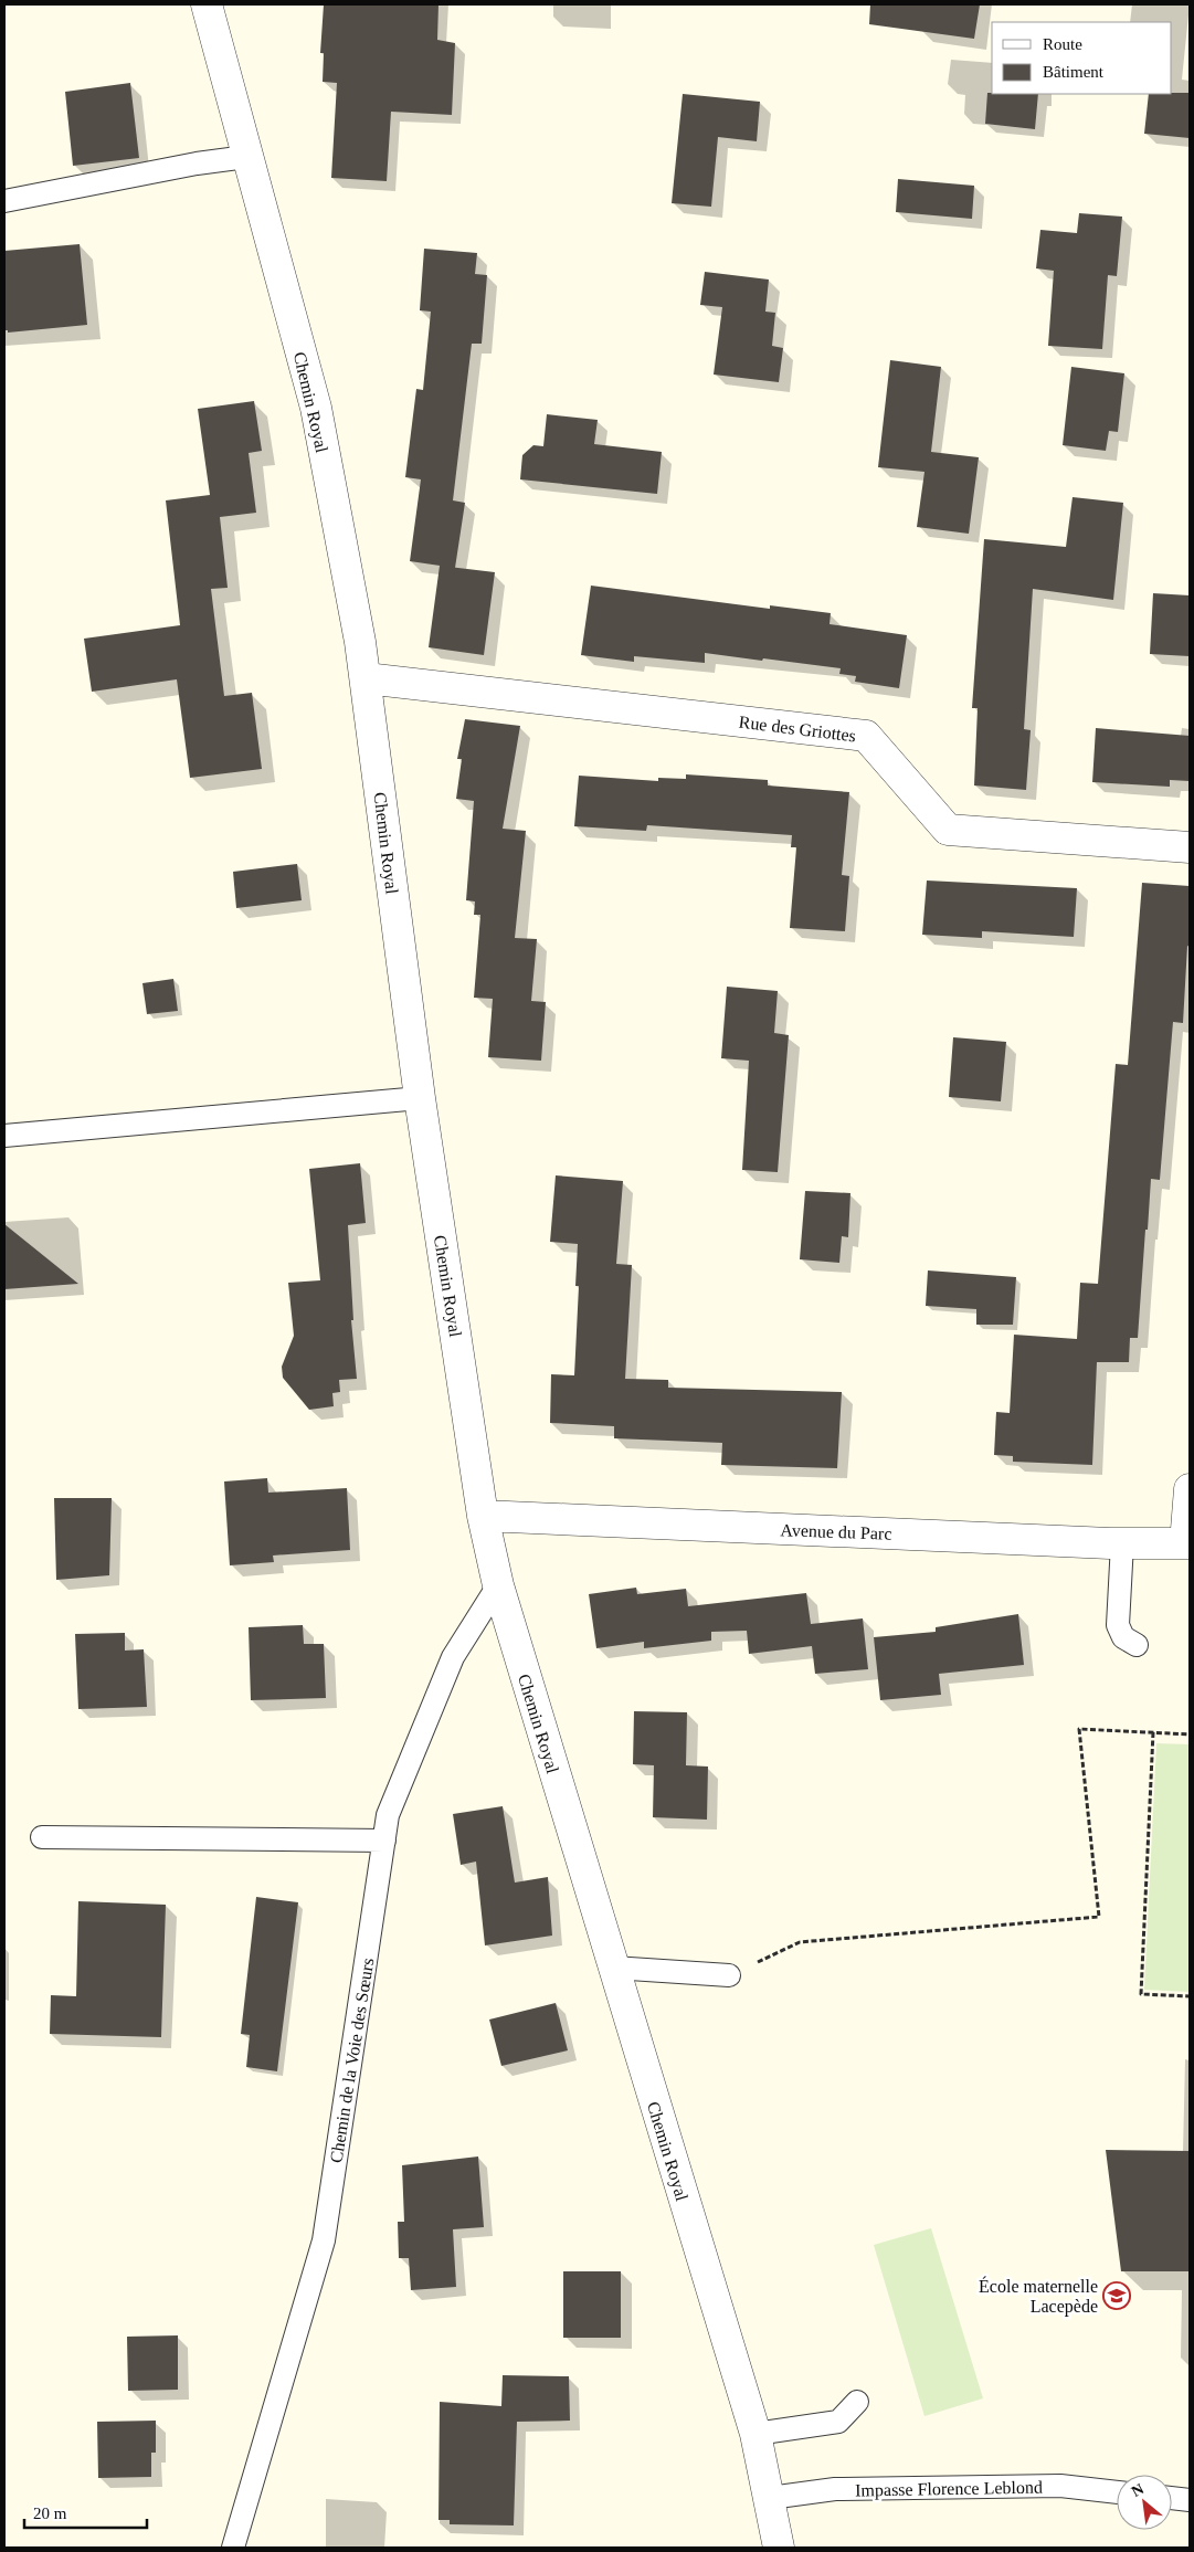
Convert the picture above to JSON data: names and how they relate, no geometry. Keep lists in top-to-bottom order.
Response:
{
  "streets": {
    "street": ["Chemin Royal", "Rue des Griottes", "Avenue du Parc"],
    "lane": ["Chemin de la Voie des Sœurs", "Impasse Florence Leblond"]
  },
  "crossings": [
    ["Chemin Royal", "Rue des Griottes"],
    ["Chemin Royal", "Avenue du Parc"],
    ["Chemin Royal", "Chemin de la Voie des Sœurs"],
    ["Chemin Royal", "Impasse Florence Leblond"]
  ],
  "places": {
    "school or university": ["École maternelle Lacepède"]
  },
  "legend": ["Route", "Bâtiment"],
  "scale_bar": "20 m",
  "north": "top left"
}
